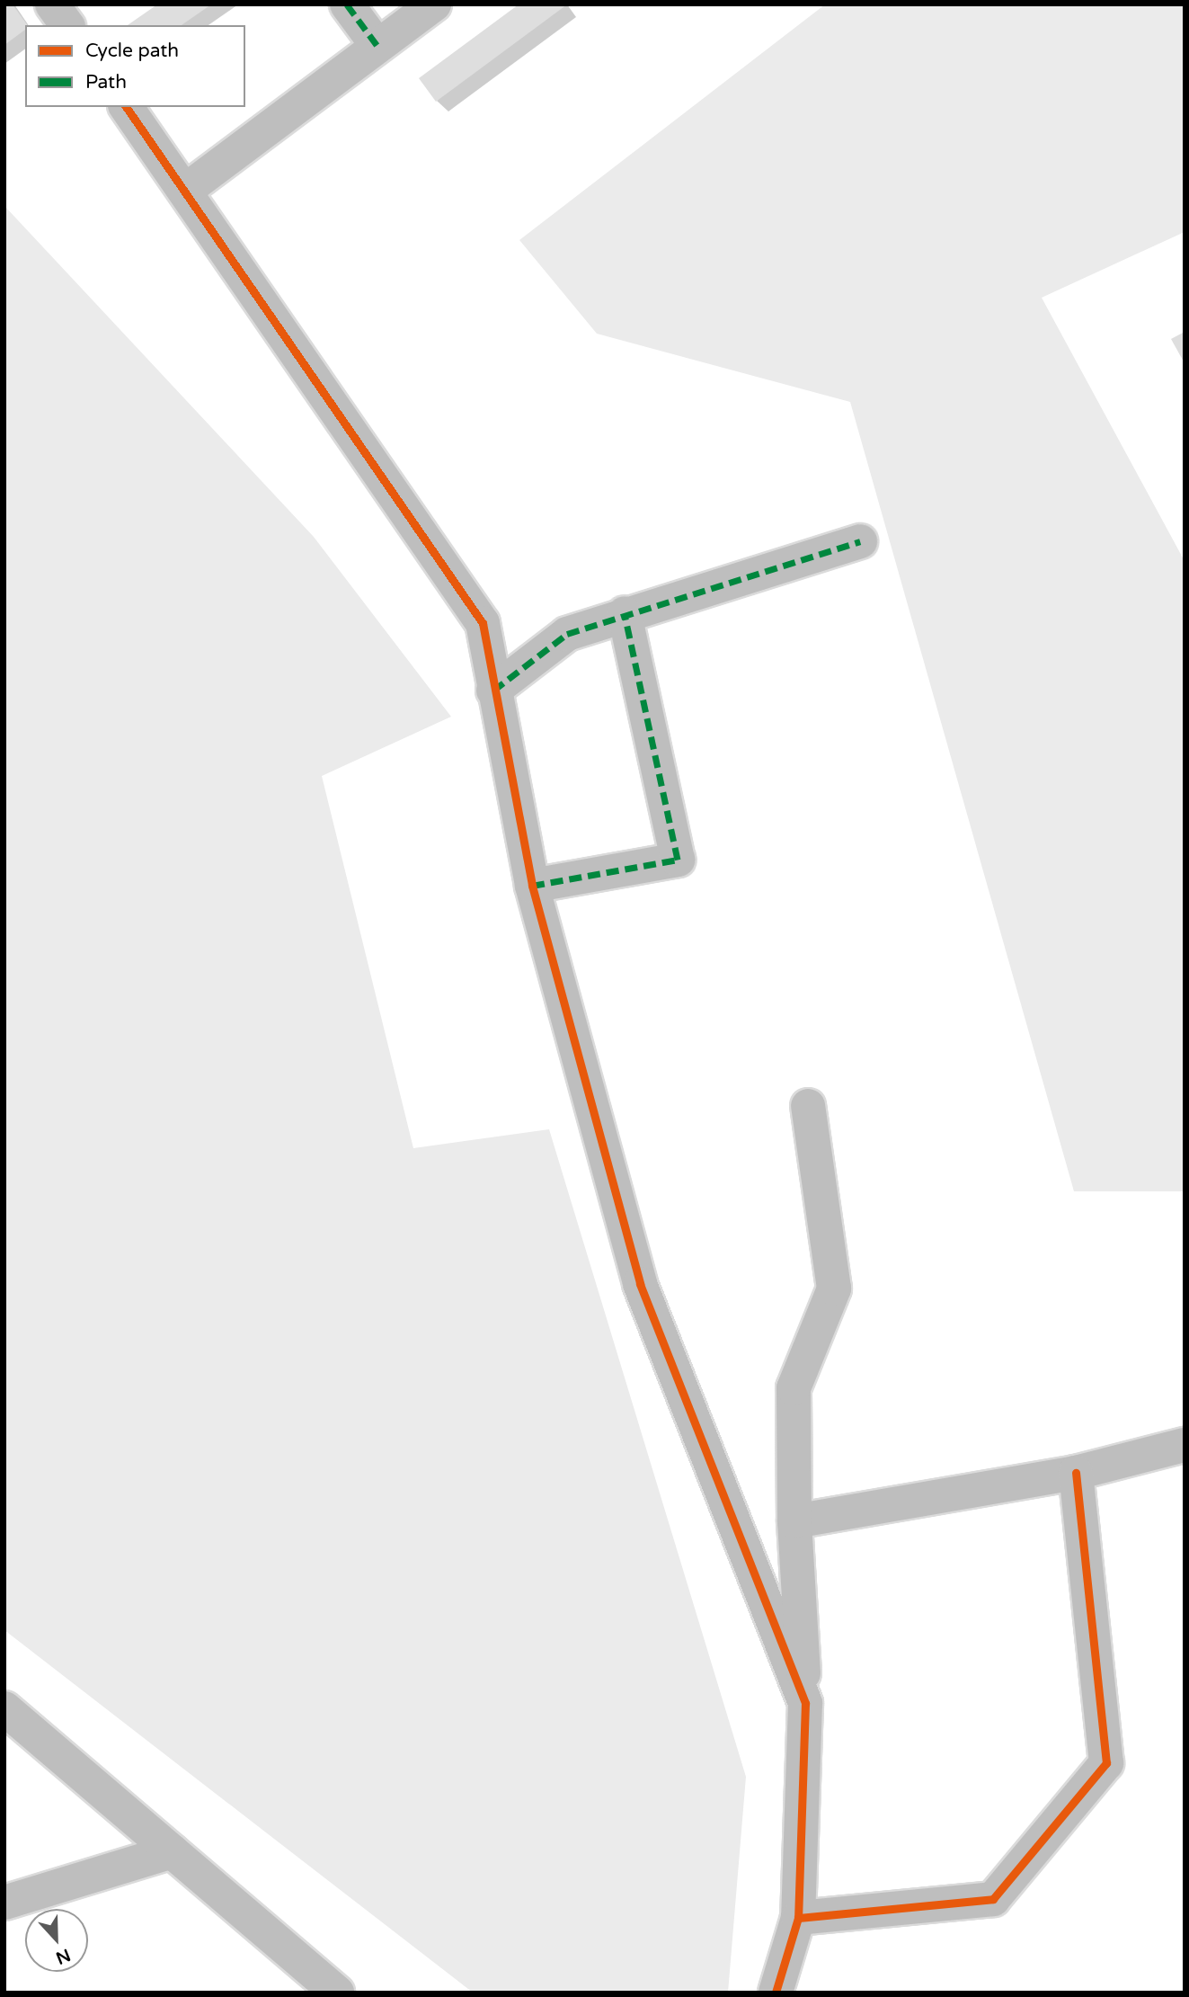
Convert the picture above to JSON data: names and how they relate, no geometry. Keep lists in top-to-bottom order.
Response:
{
  "legend": ["Cycle path", "Path"],
  "north": "bottom"
}
